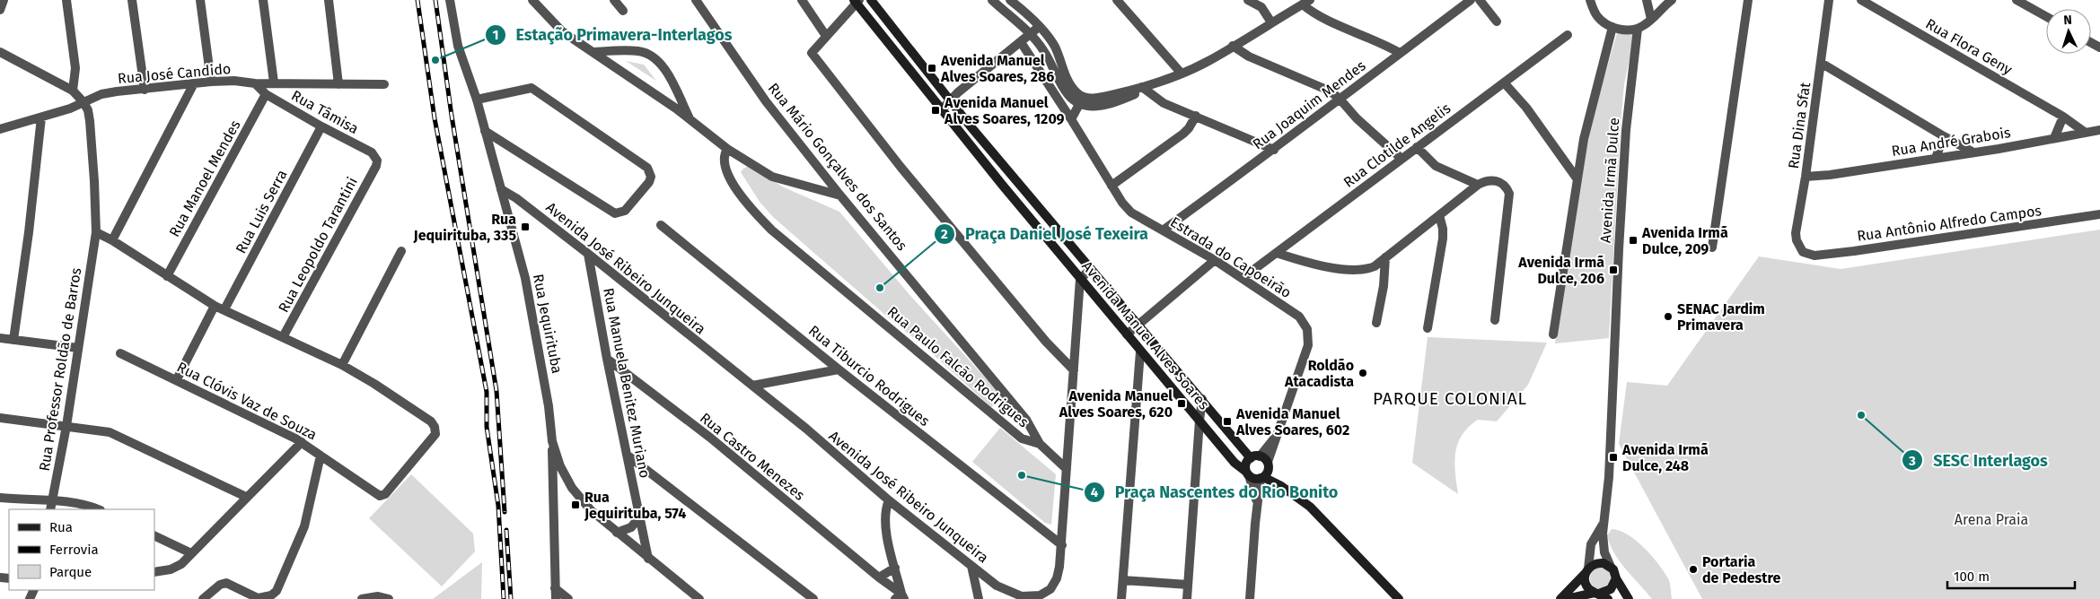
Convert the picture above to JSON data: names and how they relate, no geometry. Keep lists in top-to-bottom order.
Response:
{
  "streets": {
    "main road": ["Avenida Manuel Alves Soares"],
    "street": [
      "Rua Flora Geny",
      "Rua José Candido",
      "Rua Joaquim Mendes",
      "Rua Tâmisa",
      "Rua Dina Sfat",
      "Rua André Grabois",
      "Rua Clotilde Angelis",
      "Rua Mário Gonçalves dos Santos",
      "Rua Manoel Mendes",
      "Avenida Irmã Dulce",
      "Rua Luis Serra",
      "Rua Antônio Alfredo Campos",
      "Rua Leopoldo Tarantini",
      "Estrada do Capoeirão",
      "Avenida José Ribeiro Junqueira",
      "Rua Jequirituba",
      "Rua Paulo Falcão Rodrigues",
      "Rua Professor Roldão de Barros",
      "Rua Tiburcio Rodrigues",
      "Rua Manuela Benitez Muriano",
      "Rua Clóvis Vaz de Souza",
      "Rua Castro Menezes"
    ]
  },
  "crossings": [
    ["Rua Flora Geny", "Rua André Grabois"],
    ["Rua José Candido", "Rua Tâmisa"],
    ["Rua José Candido", "Rua Professor Roldão de Barros"],
    ["Rua Joaquim Mendes", "Estrada do Capoeirão"],
    ["Rua Tâmisa", "Rua Manoel Mendes"],
    ["Rua Tâmisa", "Rua Luis Serra"],
    ["Rua Tâmisa", "Rua Leopoldo Tarantini"],
    ["Rua Dina Sfat", "Rua André Grabois"],
    ["Rua Dina Sfat", "Rua Antônio Alfredo Campos"],
    ["Rua Clotilde Angelis", "Estrada do Capoeirão"],
    ["Rua Mário Gonçalves dos Santos", "Avenida José Ribeiro Junqueira"],
    ["Rua Mário Gonçalves dos Santos", "Rua Paulo Falcão Rodrigues"],
    ["Estrada do Capoeirão", "Avenida Manuel Alves Soares"],
    ["Avenida José Ribeiro Junqueira", "Rua Jequirituba"],
    ["Avenida José Ribeiro Junqueira", "Avenida Manuel Alves Soares"],
    ["Avenida José Ribeiro Junqueira", "Rua Tiburcio Rodrigues"],
    ["Avenida José Ribeiro Junqueira", "Rua Manuela Benitez Muriano"],
    ["Rua Jequirituba", "Rua Manuela Benitez Muriano"],
    ["Rua Manuela Benitez Muriano", "Rua Castro Menezes"]
  ],
  "districts": ["PARQUE COLONIAL"],
  "parks": ["Arena Praia"],
  "places": {
    "other": [
      "Estação Primavera-Interlagos",
      "Praça Daniel José Texeira",
      "SENAC Jardim Primavera",
      "Roldão Atacadista",
      "SESC Interlagos",
      "Praça Nascentes do Rio Bonito",
      "Portaria de Pedestre"
    ],
    "transit": [
      "Avenida Manuel Alves Soares, 286",
      "Avenida Manuel Alves Soares, 1209",
      "Rua Jequirituba, 335",
      "Avenida Irmã Dulce, 209",
      "Avenida Irmã Dulce, 206",
      "Avenida Manuel Alves Soares, 620",
      "Avenida Manuel Alves Soares, 602",
      "Avenida Irmã Dulce, 248",
      "Rua Jequirituba, 574"
    ]
  },
  "legend": ["Rua", "Ferrovia", "Parque"],
  "scale_bar": "100 m",
  "north": "top"
}
